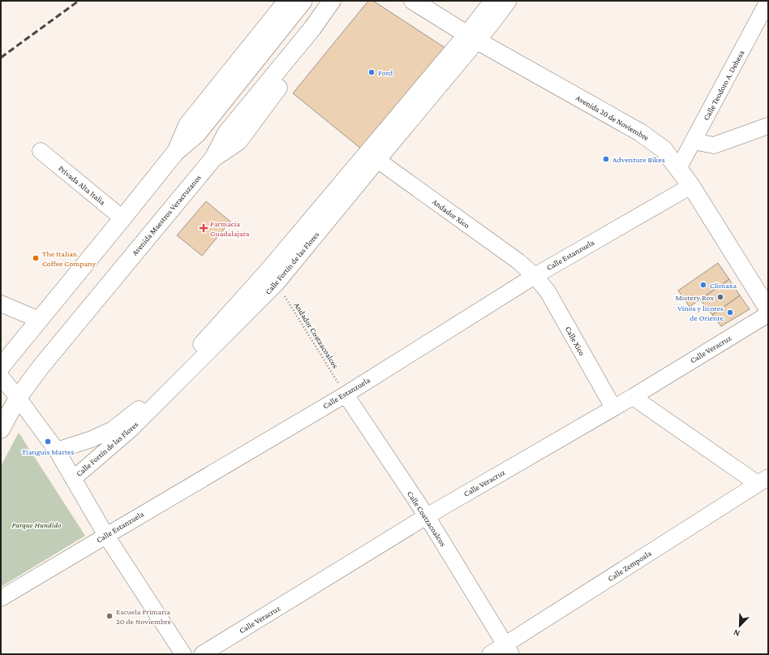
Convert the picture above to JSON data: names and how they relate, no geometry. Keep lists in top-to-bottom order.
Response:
{
  "streets": {
    "main road": ["Avenida 20 de Noviembre", "Avenida Maestros Veracruzanos"],
    "street": [
      "Calle Teodoro A. Dehesa",
      "Privada Alta Italia",
      "Andador Xico",
      "Calle Estanzuela",
      "Calle Fortín de las Flores",
      "Calle Xico",
      "Calle Veracruz",
      "Calle Coatzacoalcos",
      "Calle Zempoala"
    ],
    "path": ["Andador Coatzacoalcos"]
  },
  "crossings": [
    ["Calle Teodoro A. Dehesa", "Avenida 20 de Noviembre"],
    ["Avenida 20 de Noviembre", "Calle Estanzuela"],
    ["Avenida 20 de Noviembre", "Calle Fortín de las Flores"],
    ["Andador Xico", "Calle Estanzuela"],
    ["Andador Xico", "Calle Fortín de las Flores"],
    ["Andador Xico", "Calle Xico"],
    ["Calle Estanzuela", "Andador Coatzacoalcos"],
    ["Calle Estanzuela", "Calle Xico"],
    ["Calle Estanzuela", "Calle Coatzacoalcos"],
    ["Calle Fortín de las Flores", "Andador Coatzacoalcos"],
    ["Andador Coatzacoalcos", "Calle Coatzacoalcos"],
    ["Calle Xico", "Calle Veracruz"],
    ["Calle Veracruz", "Calle Coatzacoalcos"],
    ["Calle Coatzacoalcos", "Calle Zempoala"]
  ],
  "parks": ["Parque Hundido"],
  "places": {
    "other": [
      "Ford",
      "Adventure Bikes",
      "The Italian Coffee Company",
      "Climaxa",
      "Mistery Box",
      "Vinos y licores de Oriente",
      "Tianguis Martes",
      "Escuela Primaria 20 de Noviembre"
    ],
    "health": ["Farmacia Guadalajara"]
  },
  "north": "bottom left"
}
